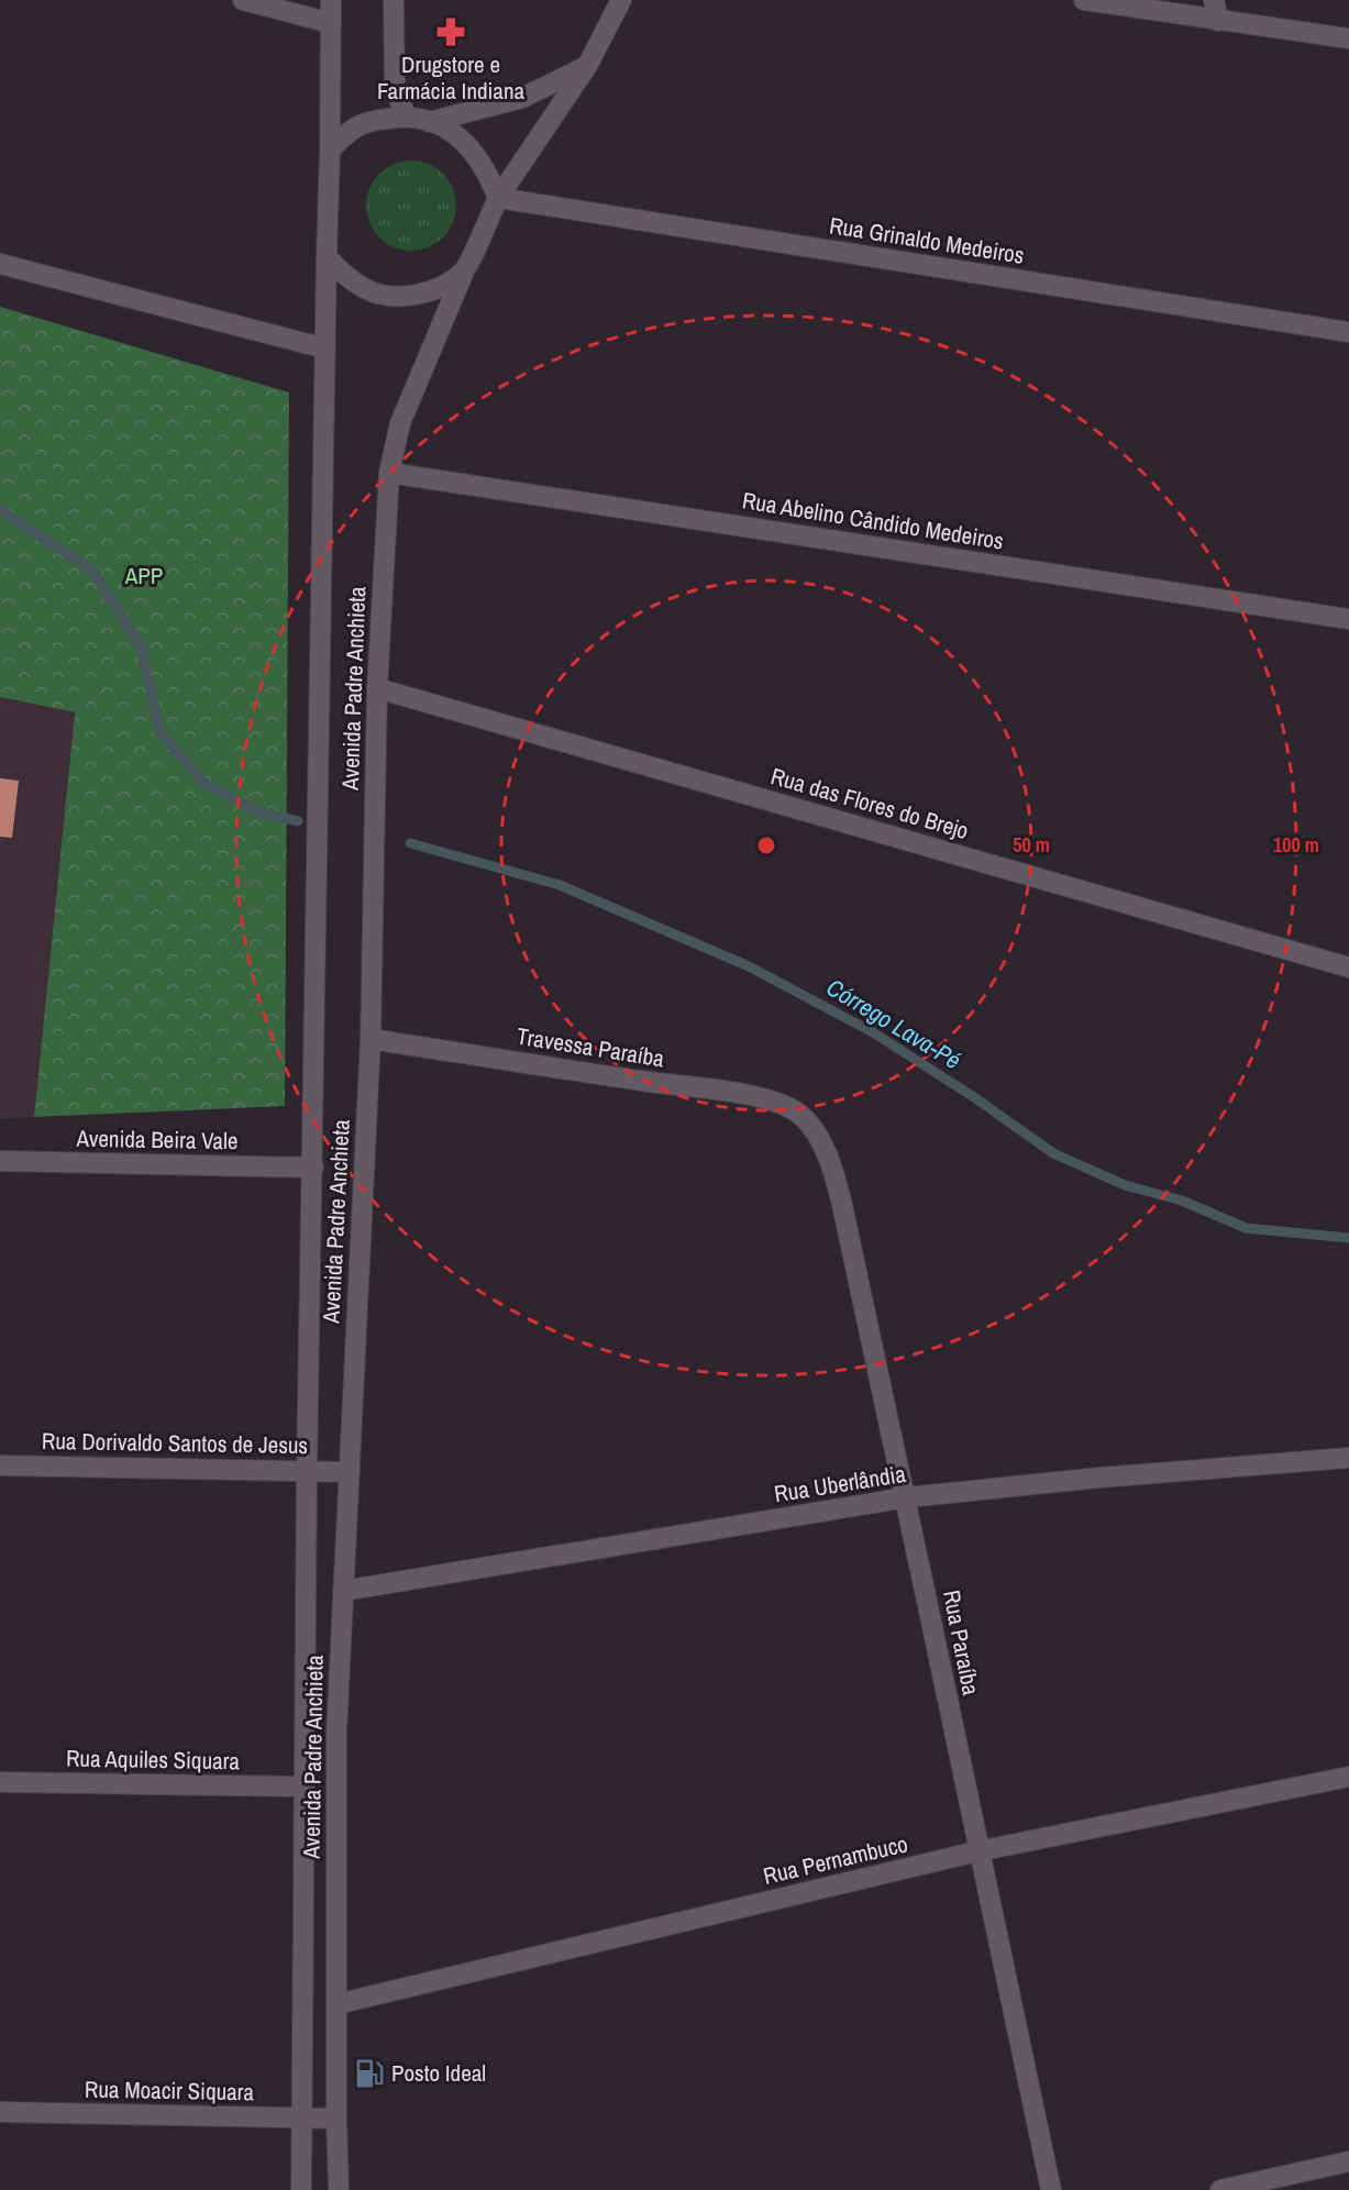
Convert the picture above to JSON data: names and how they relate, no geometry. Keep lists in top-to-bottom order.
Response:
{
  "streets": {
    "street": [
      "Rua Grinaldo Medeiros",
      "Rua Abelino Cândido Medeiros",
      "Avenida Padre Anchieta",
      "Rua das Flores do Brejo",
      "Travessa Paraíba",
      "Avenida Beira Vale",
      "Rua Dorivaldo Santos de Jesus",
      "Rua Uberlândia",
      "Rua Paraíba",
      "Rua Aquiles Siquara",
      "Rua Pernambuco",
      "Rua Moacir Siquara"
    ]
  },
  "crossings": [
    ["Rua Grinaldo Medeiros", "Avenida Padre Anchieta"],
    ["Rua Abelino Cândido Medeiros", "Avenida Padre Anchieta"],
    ["Avenida Padre Anchieta", "Rua das Flores do Brejo"],
    ["Avenida Padre Anchieta", "Travessa Paraíba"],
    ["Avenida Padre Anchieta", "Avenida Beira Vale"],
    ["Avenida Padre Anchieta", "Rua Dorivaldo Santos de Jesus"],
    ["Avenida Padre Anchieta", "Rua Uberlândia"],
    ["Avenida Padre Anchieta", "Rua Aquiles Siquara"],
    ["Avenida Padre Anchieta", "Rua Pernambuco"],
    ["Avenida Padre Anchieta", "Rua Moacir Siquara"],
    ["Travessa Paraíba", "Rua Paraíba"],
    ["Rua Uberlândia", "Rua Paraíba"],
    ["Rua Paraíba", "Rua Pernambuco"]
  ],
  "water": ["Córrego Lava-Pé"],
  "parks": ["APP"],
  "places": {
    "pharmacy": ["Drugstore e Farmácia Indiana"],
    "fuel station": ["Posto Ideal"]
  },
  "rings": ["50 m", "100 m"]
}
